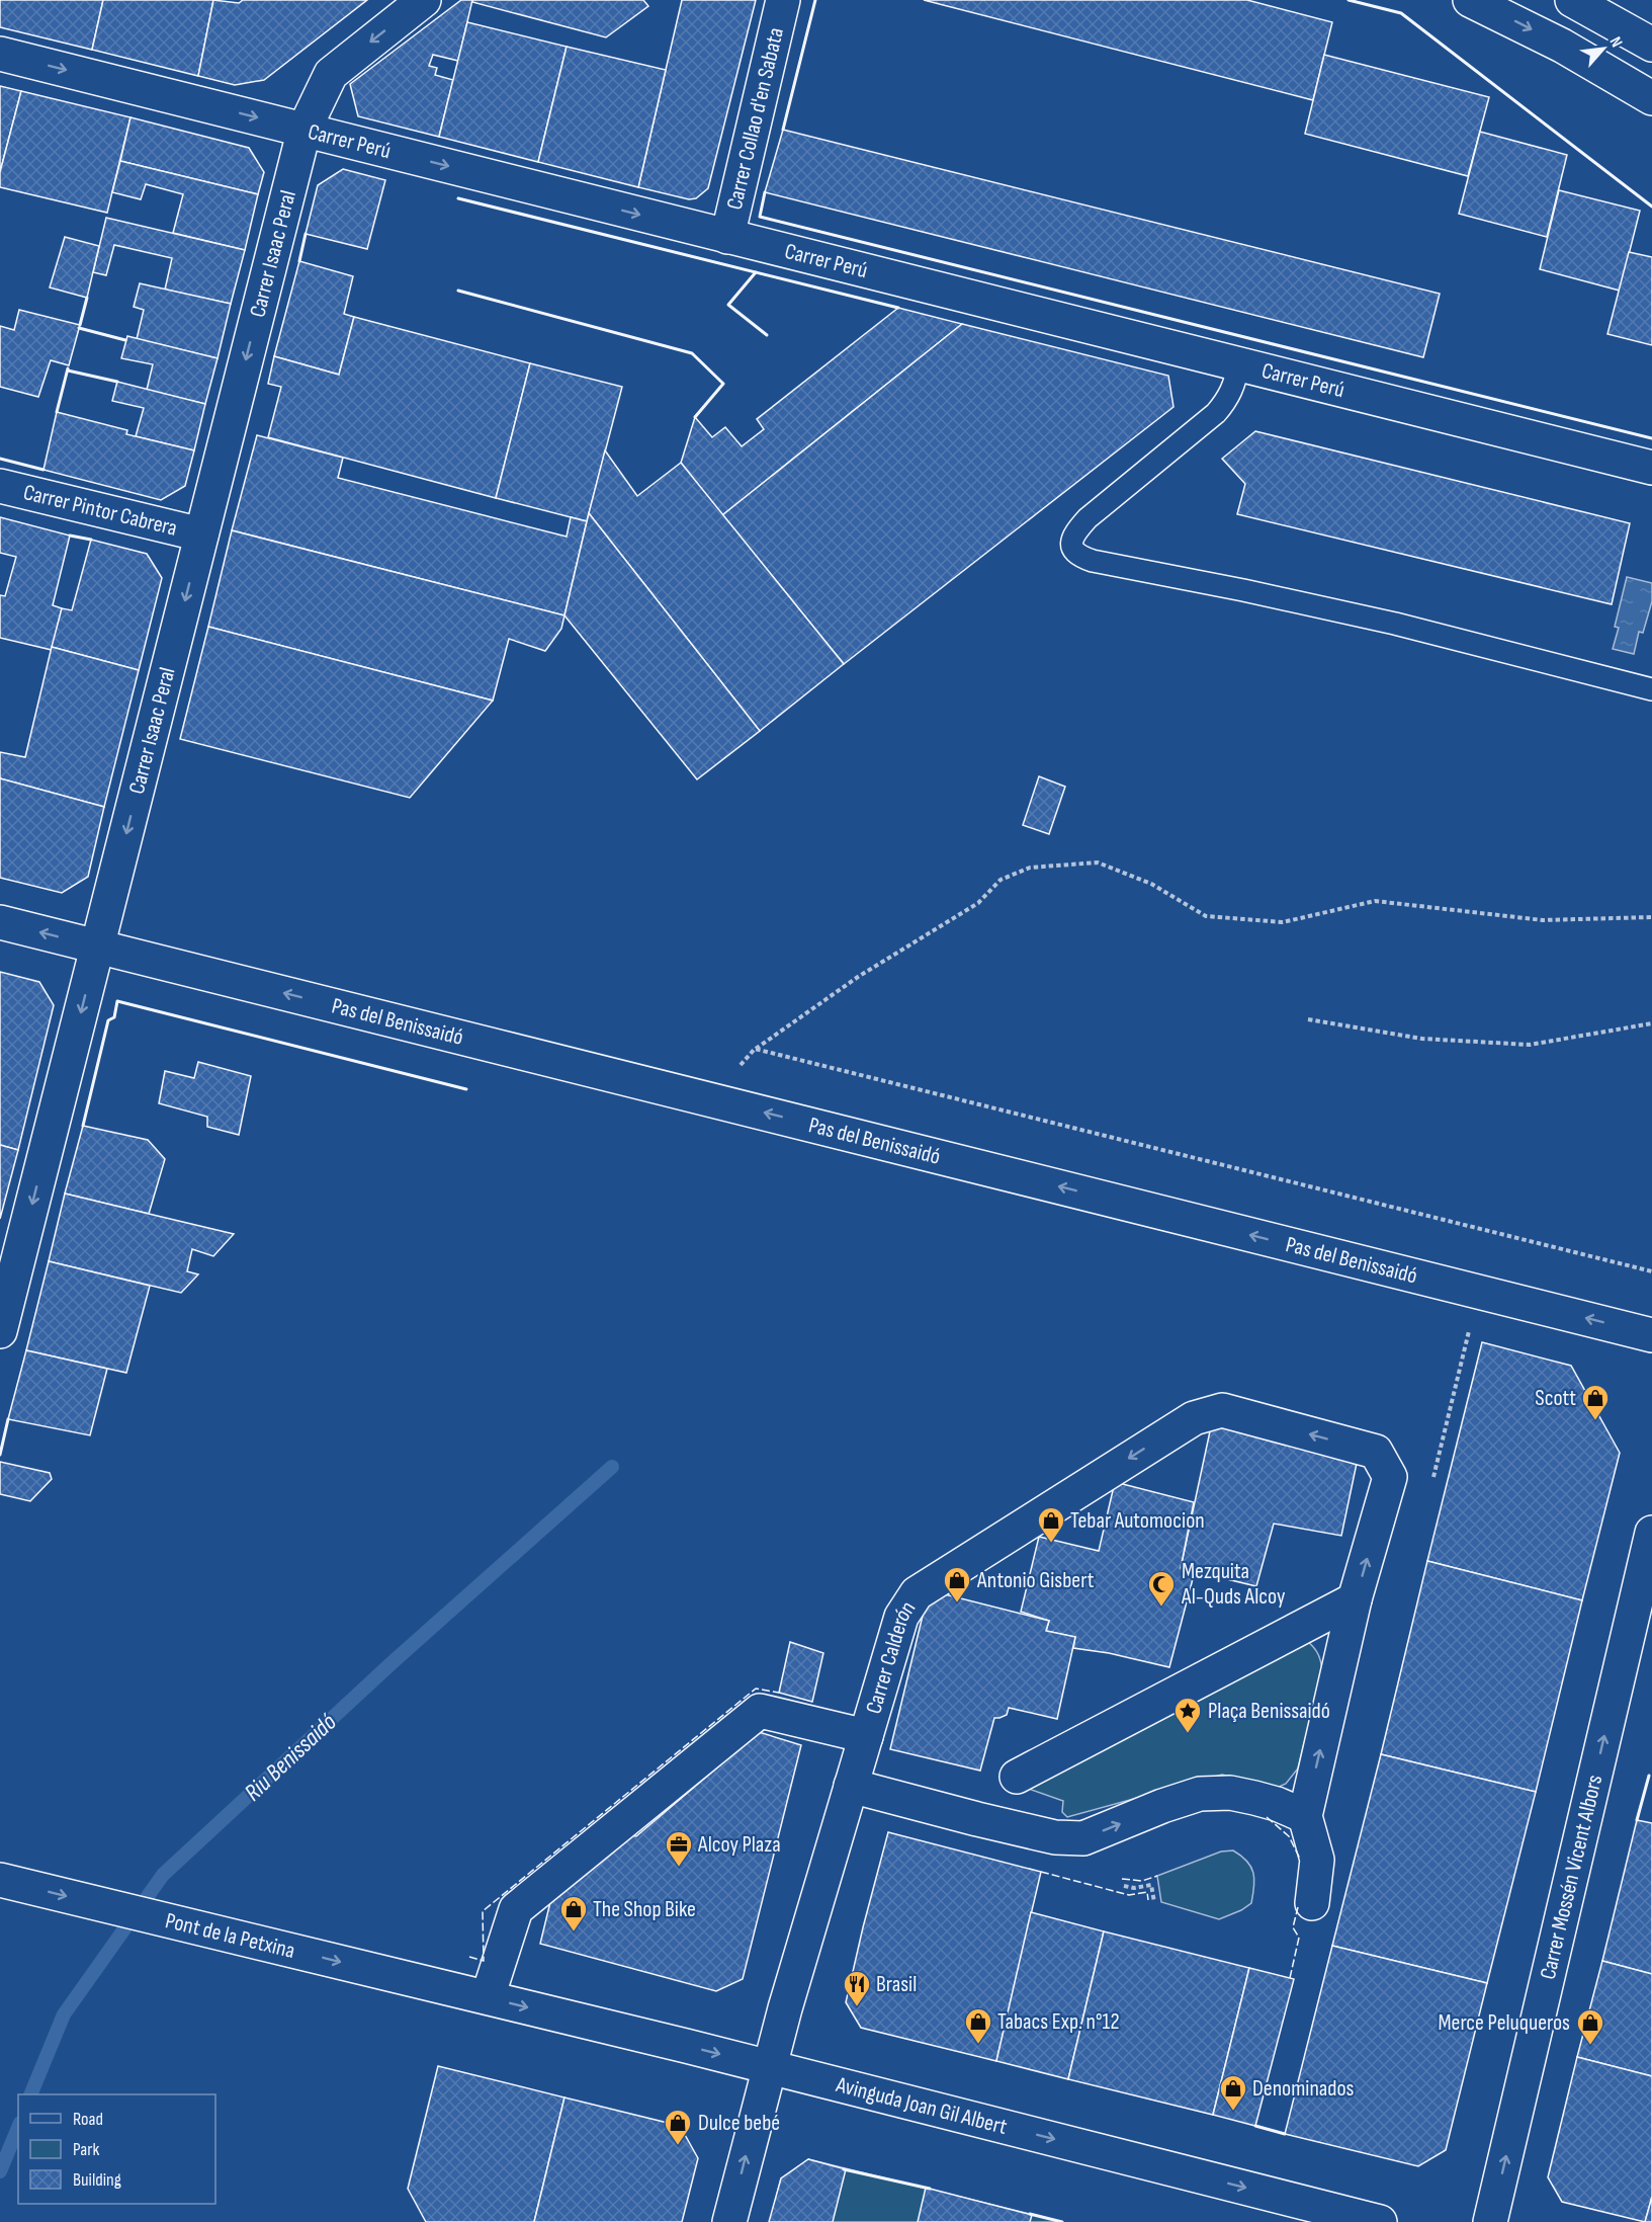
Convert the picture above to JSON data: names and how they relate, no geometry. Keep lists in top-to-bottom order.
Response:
{
  "streets": {
    "street": [
      "Carrer Collao d'en Sabata",
      "Carrer Perú",
      "Carrer Isaac Peral",
      "Carrer Pintor Cabrera",
      "Pas del Benissaidó",
      "Carrer Calderón",
      "Carrer Mossén Vicent Albors",
      "Pont de la Petxina",
      "Avinguda Joan Gil Albert"
    ]
  },
  "crossings": [
    ["Carrer Collao d'en Sabata", "Carrer Perú"],
    ["Carrer Perú", "Carrer Isaac Peral"],
    ["Carrer Isaac Peral", "Carrer Pintor Cabrera"],
    ["Carrer Isaac Peral", "Pas del Benissaidó"],
    ["Carrer Calderón", "Avinguda Joan Gil Albert"],
    ["Pont de la Petxina", "Avinguda Joan Gil Albert"]
  ],
  "one_way": [
    "Carrer Perú",
    "Carrer Isaac Peral",
    "Pas del Benissaidó",
    "Pont de la Petxina",
    "Avinguda Joan Gil Albert"
  ],
  "water": ["Riu Benissaidó"],
  "places": {
    "shop": [
      "Scott",
      "Tebar Automocion",
      "Antonio Gisbert",
      "The Shop Bike",
      "Tabacs Exp. n°12",
      "Merce Peluqueros",
      "Denominados",
      "Dulce bebé"
    ],
    "mosque": ["Mezquita Al-Quds Alcoy"],
    "place": ["Plaça Benissaidó"],
    "office": ["Alcoy Plaza"],
    "restaurant": ["Brasil"]
  },
  "legend": ["Road", "Park", "Building"],
  "north": "top right"
}
